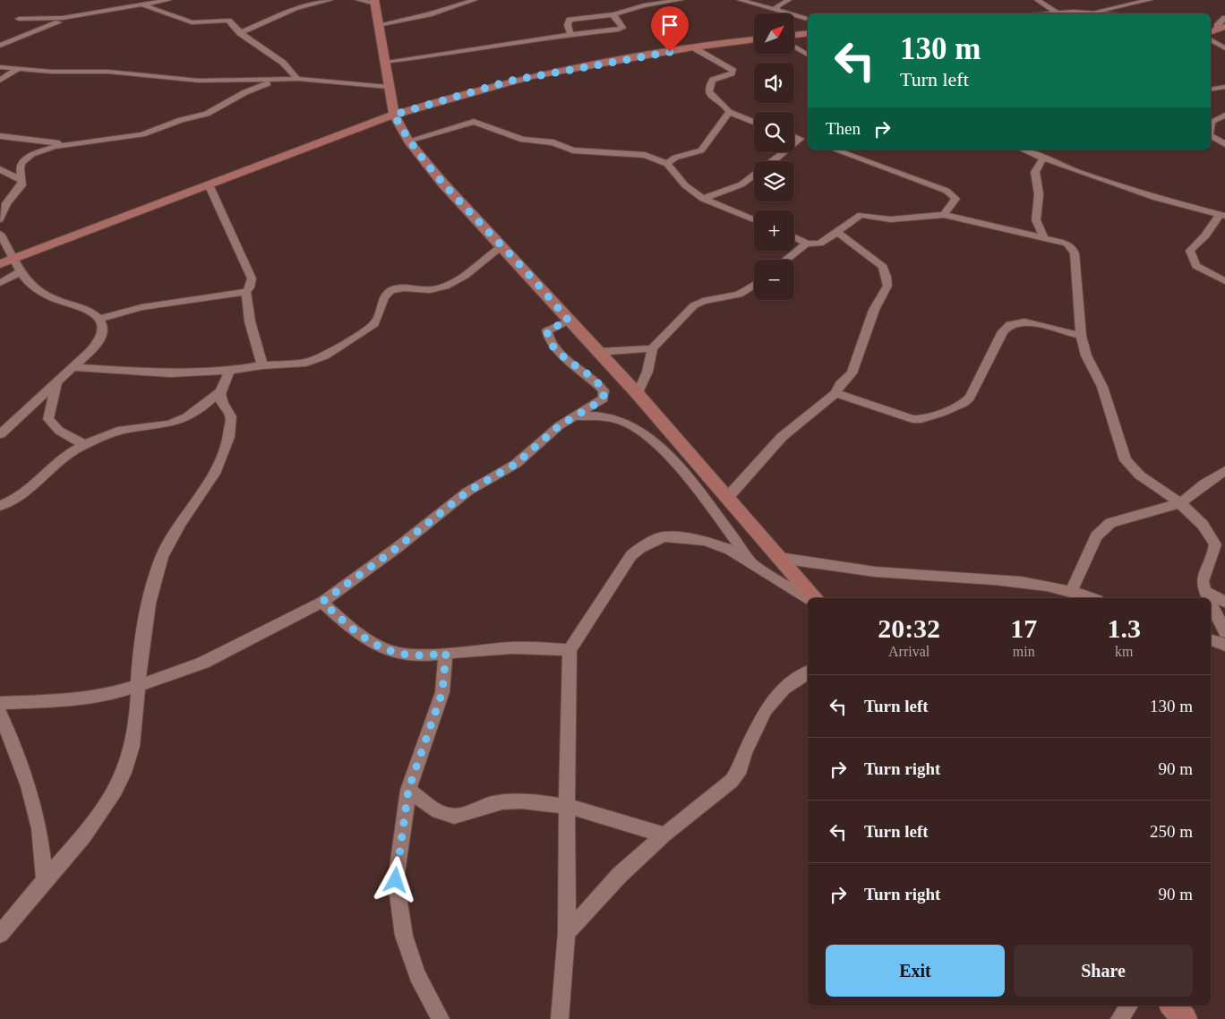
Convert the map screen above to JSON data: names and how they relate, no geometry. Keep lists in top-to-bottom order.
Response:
{
  "north": "top right",
  "page": {
    "map_buttons": ["+", "−"],
    "turn": ["130 m", "Turn left"],
    "then": "Then",
    "eta": [
      "20:32",
      "Arrival",
      "17",
      "min",
      "1.3",
      "km"
    ],
    "list": [
      {
        "name": "Turn left",
        "value": "130 m"
      },
      {
        "name": "Turn right",
        "value": "90 m"
      },
      {
        "name": "Turn left",
        "value": "250 m"
      },
      {
        "name": "Turn right",
        "value": "90 m"
      }
    ],
    "buttons": ["Exit", "Share"]
  }
}
